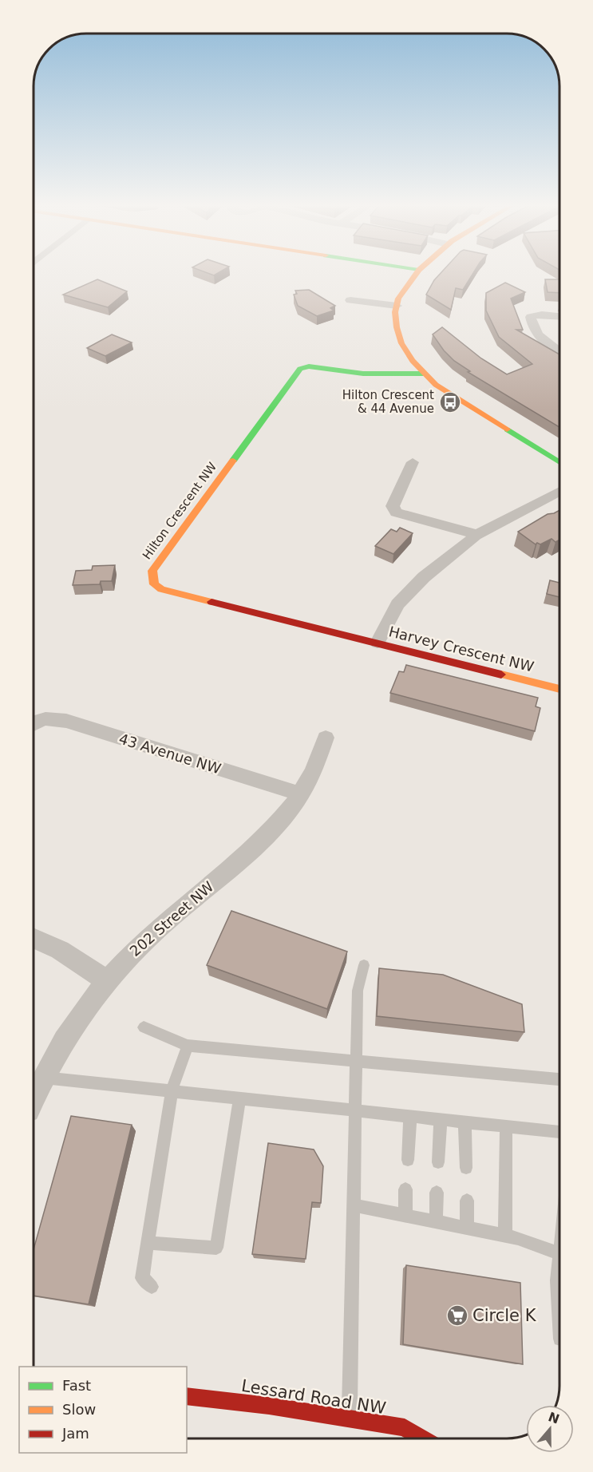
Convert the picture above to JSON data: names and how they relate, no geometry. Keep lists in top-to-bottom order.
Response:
{
  "streets": {
    "street": [
      "Hilton Crescent NW",
      "Harvey Crescent NW",
      "43 Avenue NW",
      "202 Street NW",
      "Lessard Road NW"
    ]
  },
  "crossings": [
    ["Hilton Crescent NW", "Harvey Crescent NW"],
    ["43 Avenue NW", "202 Street NW"]
  ],
  "places": {
    "bus stop": ["Hilton Crescent & 44 Avenue"],
    "supermarket": ["Circle K"]
  },
  "legend": ["Fast", "Slow", "Jam"],
  "north": "top"
}
